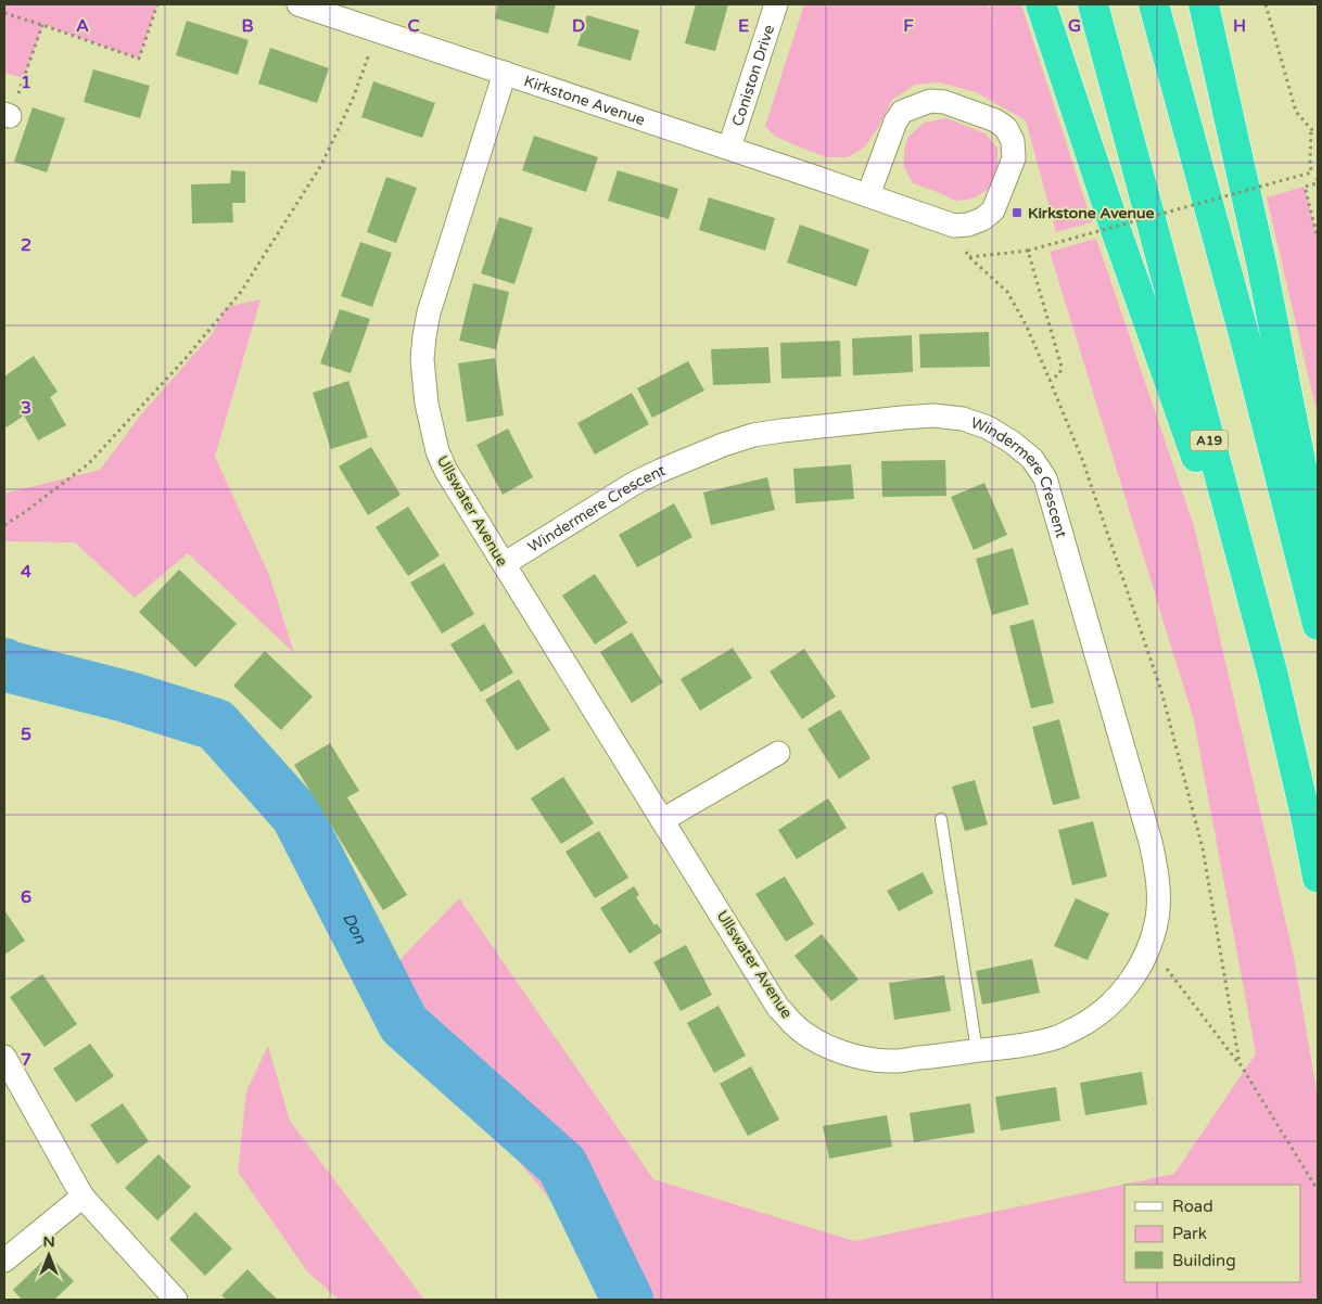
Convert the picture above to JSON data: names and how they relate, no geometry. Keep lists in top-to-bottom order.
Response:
{
  "streets": {
    "highway": ["A19"],
    "street": [
      "Coniston Drive",
      "Kirkstone Avenue",
      "Windermere Crescent",
      "Ullswater Avenue"
    ]
  },
  "crossings": [
    ["Coniston Drive", "Kirkstone Avenue"],
    ["Kirkstone Avenue", "Ullswater Avenue"],
    ["Windermere Crescent", "Ullswater Avenue"]
  ],
  "water": ["Don"],
  "places": {
    "transit": ["Kirkstone Avenue"]
  },
  "legend": ["Road", "Park", "Building"],
  "north": "top",
  "grid": {
    "columns": [
      "A",
      "B",
      "C",
      "D",
      "E",
      "F",
      "G",
      "H"
    ],
    "rows": [
      "1",
      "2",
      "3",
      "4",
      "5",
      "6",
      "7"
    ]
  }
}
